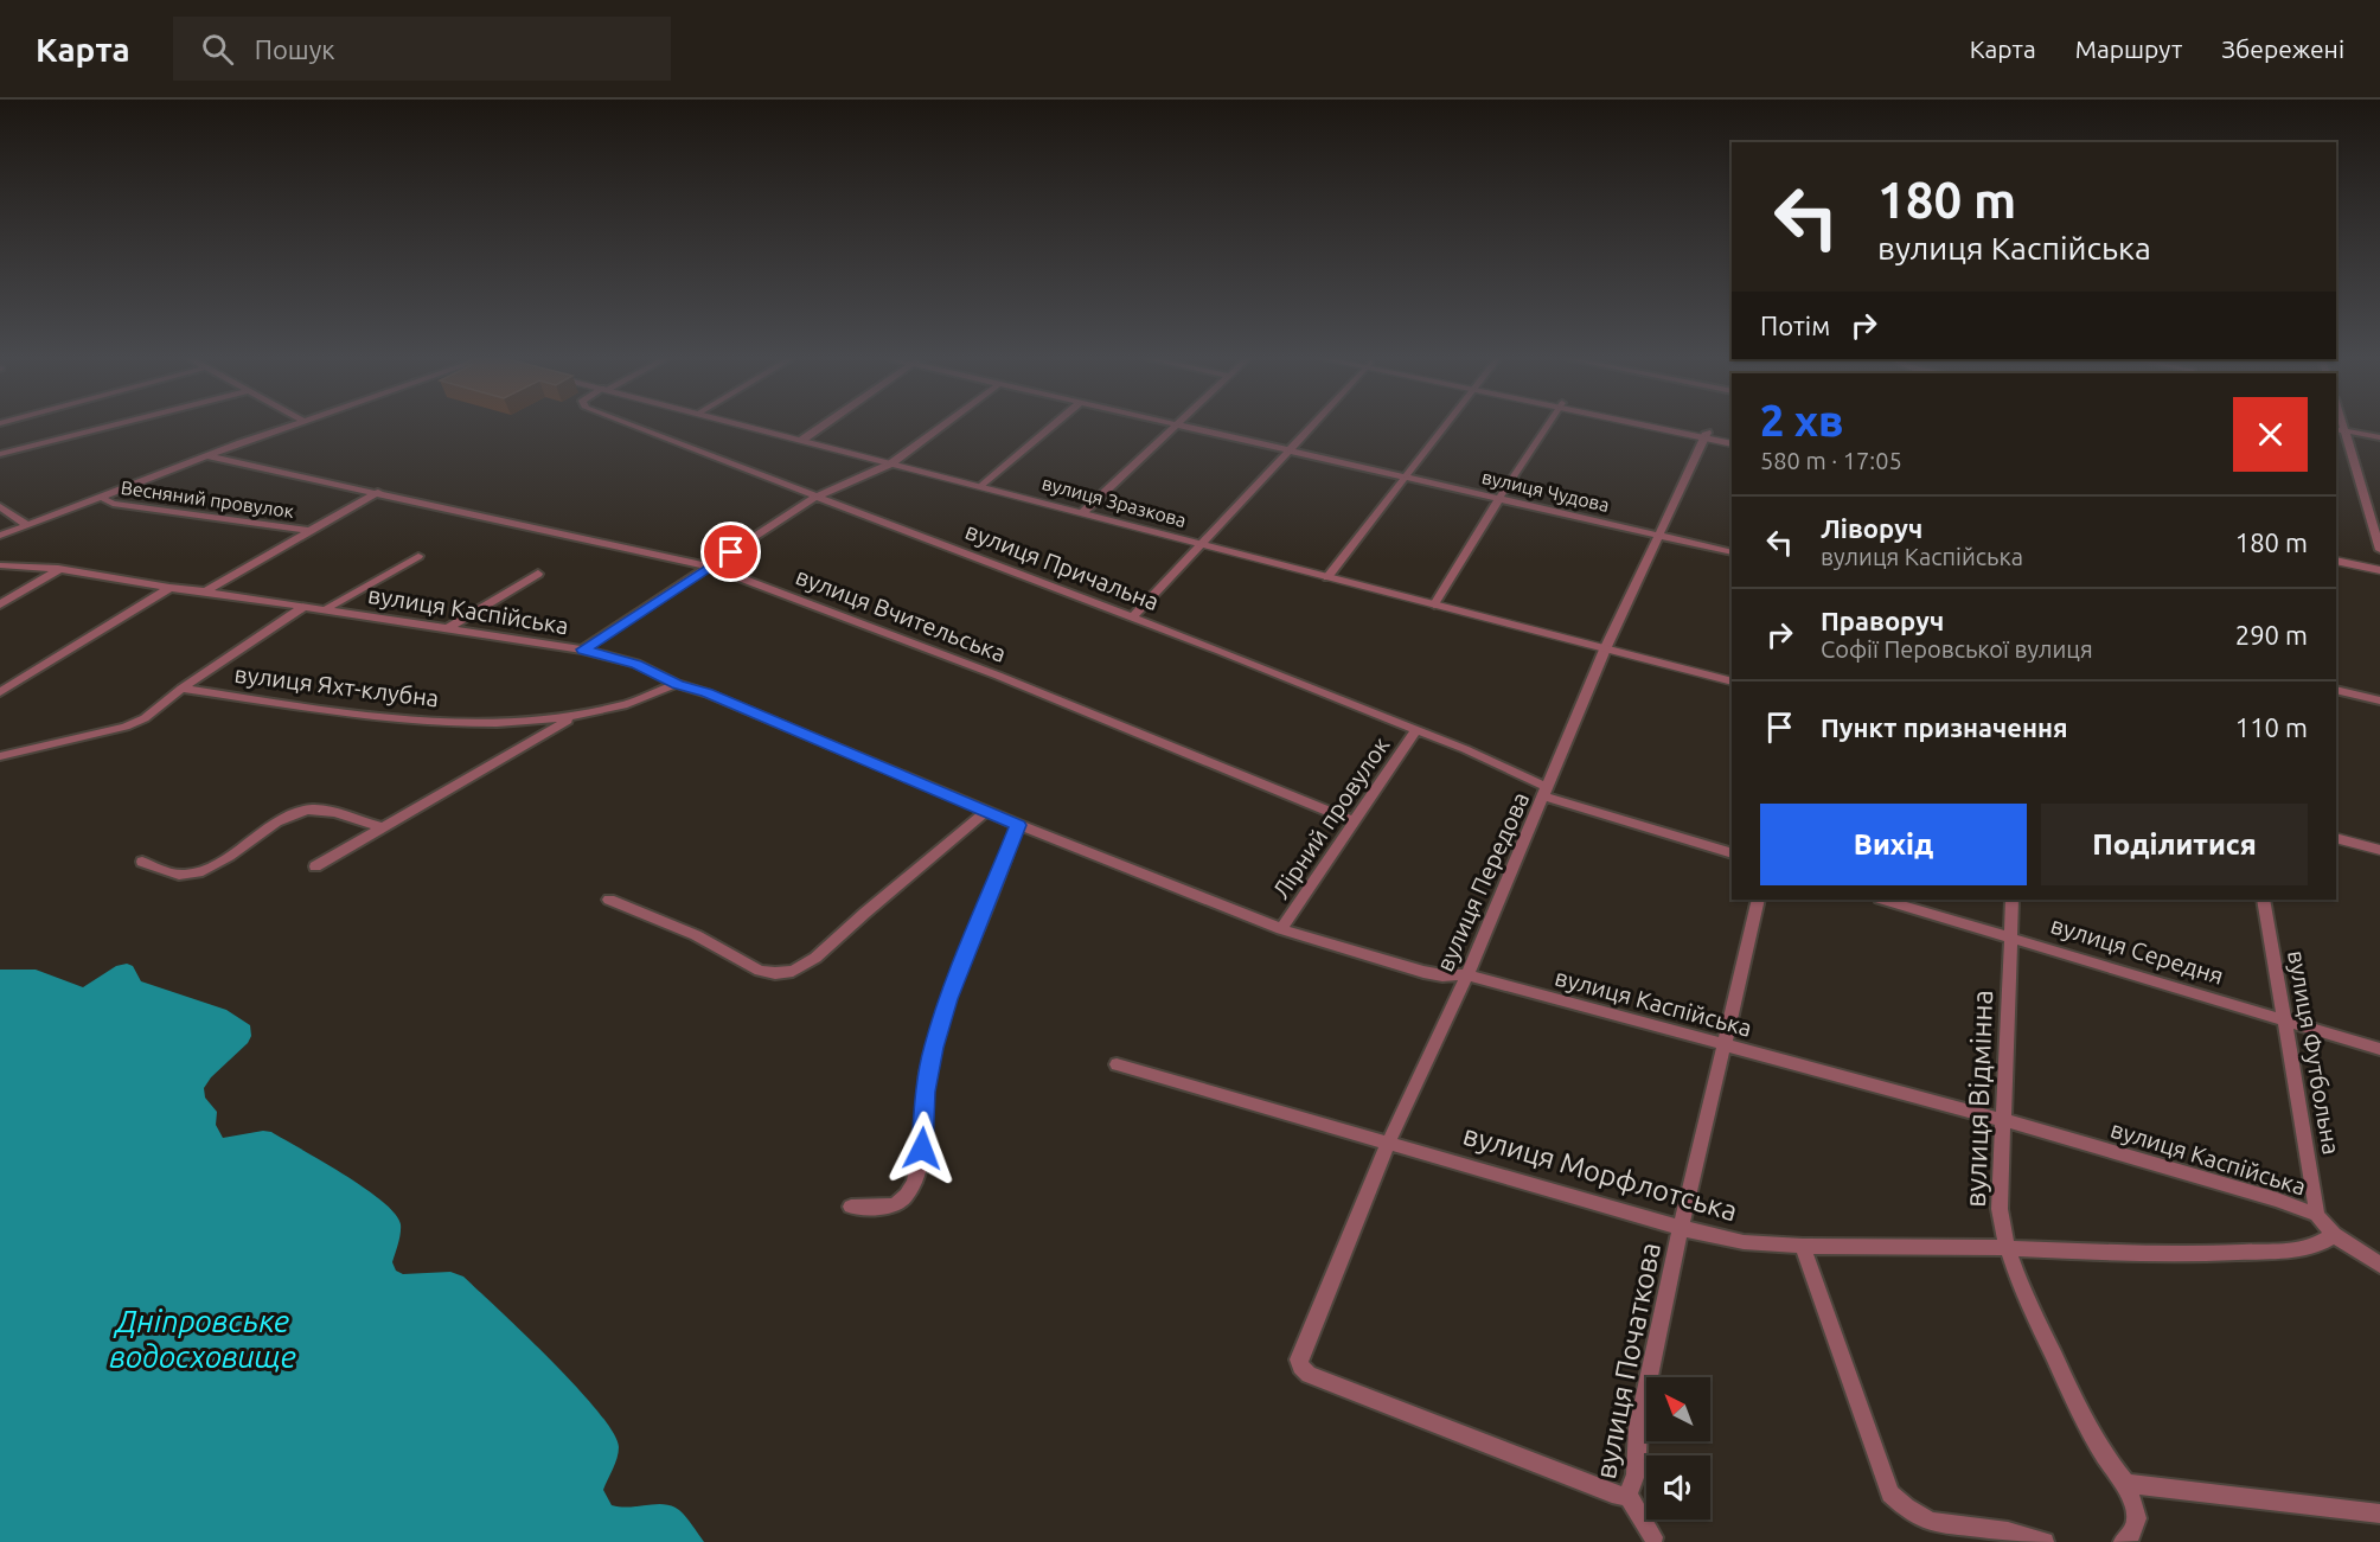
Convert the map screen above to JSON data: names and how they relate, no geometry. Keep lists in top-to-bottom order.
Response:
{
  "streets": {
    "street": [
      "вулиця Чудова",
      "Весняний провулок",
      "вулиця Зразкова",
      "вулиця Причальна",
      "вулиця Каспійська",
      "вулиця Вчительська",
      "вулиця Яхт-клубна",
      "Лірний провулок",
      "вулиця Передова",
      "вулиця Середня",
      "вулиця Футбольна",
      "вулиця Відмінна",
      "вулиця Морфлотська",
      "вулиця Початкова"
    ]
  },
  "crossings": [
    ["вулиця Чудова", "вулиця Передова"],
    ["Весняний провулок", "вулиця Каспійська"],
    ["Весняний провулок", "вулиця Вчительська"],
    ["вулиця Зразкова", "вулиця Передова"],
    ["вулиця Причальна", "Лірний провулок"],
    ["вулиця Причальна", "вулиця Передова"],
    ["вулиця Каспійська", "вулиця Яхт-клубна"],
    ["вулиця Каспійська", "Лірний провулок"],
    ["вулиця Каспійська", "вулиця Передова"],
    ["вулиця Каспійська", "вулиця Футбольна"],
    ["вулиця Каспійська", "вулиця Відмінна"],
    ["вулиця Каспійська", "вулиця Початкова"],
    ["вулиця Вчительська", "Лірний провулок"],
    ["вулиця Передова", "вулиця Морфлотська"],
    ["вулиця Передова", "вулиця Початкова"],
    ["вулиця Середня", "вулиця Футбольна"],
    ["вулиця Середня", "вулиця Відмінна"],
    ["вулиця Відмінна", "вулиця Морфлотська"],
    ["вулиця Морфлотська", "вулиця Початкова"]
  ],
  "water": ["Дніпровське водосховище"],
  "north": "top left",
  "page": {
    "header": "Карта",
    "search": "Пошук",
    "nav": ["Карта", "Маршрут", "Збережені"],
    "turn": ["180 m", "вулиця Каспійська"],
    "then": "Потім",
    "heading": ["2 хв", "580 m · 17:05"],
    "list": [
      {
        "name": "Ліворуч",
        "note": "вулиця Каспійська",
        "value": "180 m"
      },
      {
        "name": "Праворуч",
        "note": "Софії Перовської вулиця",
        "value": "290 m"
      },
      {
        "name": "Пункт призначення",
        "value": "110 m"
      }
    ],
    "buttons": ["Вихід", "Поділитися"]
  }
}
